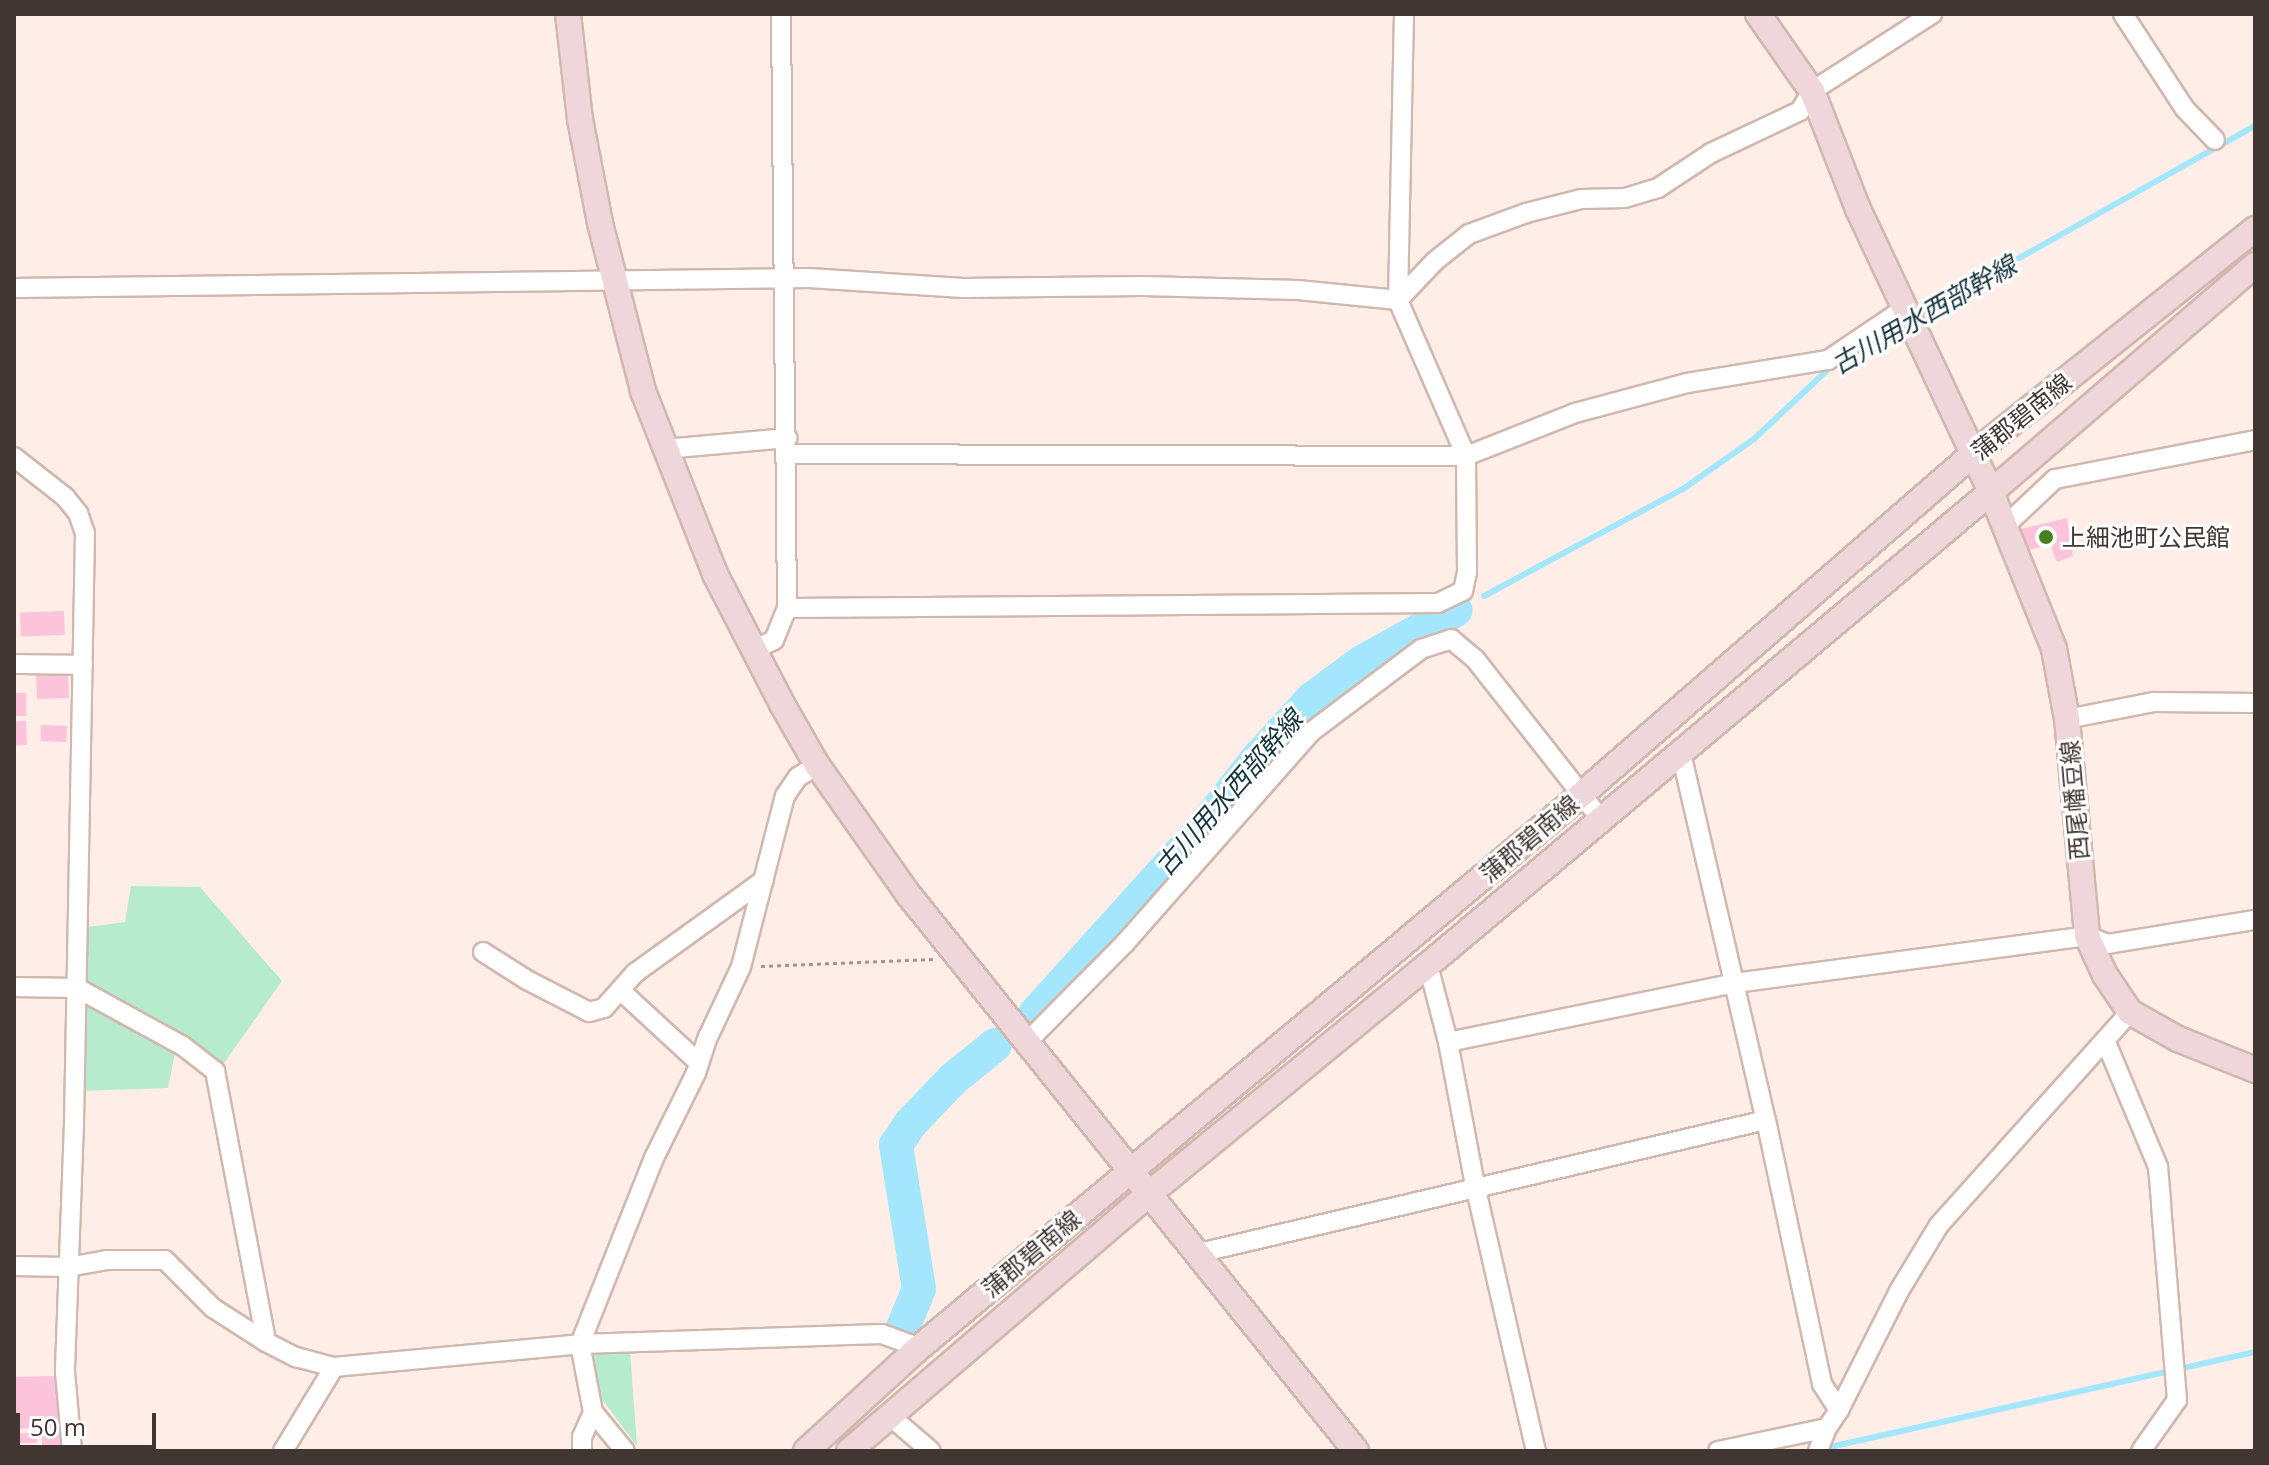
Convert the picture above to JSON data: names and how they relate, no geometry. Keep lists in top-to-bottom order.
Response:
{
  "streets": {
    "main road": ["蒲郡碧南線", "西尾幡豆線"]
  },
  "crossings": [
    ["蒲郡碧南線", "西尾幡豆線"]
  ],
  "water": ["古川用水西部幹線"],
  "places": ["上細池町公民館"],
  "scale_bar": "50 m"
}
